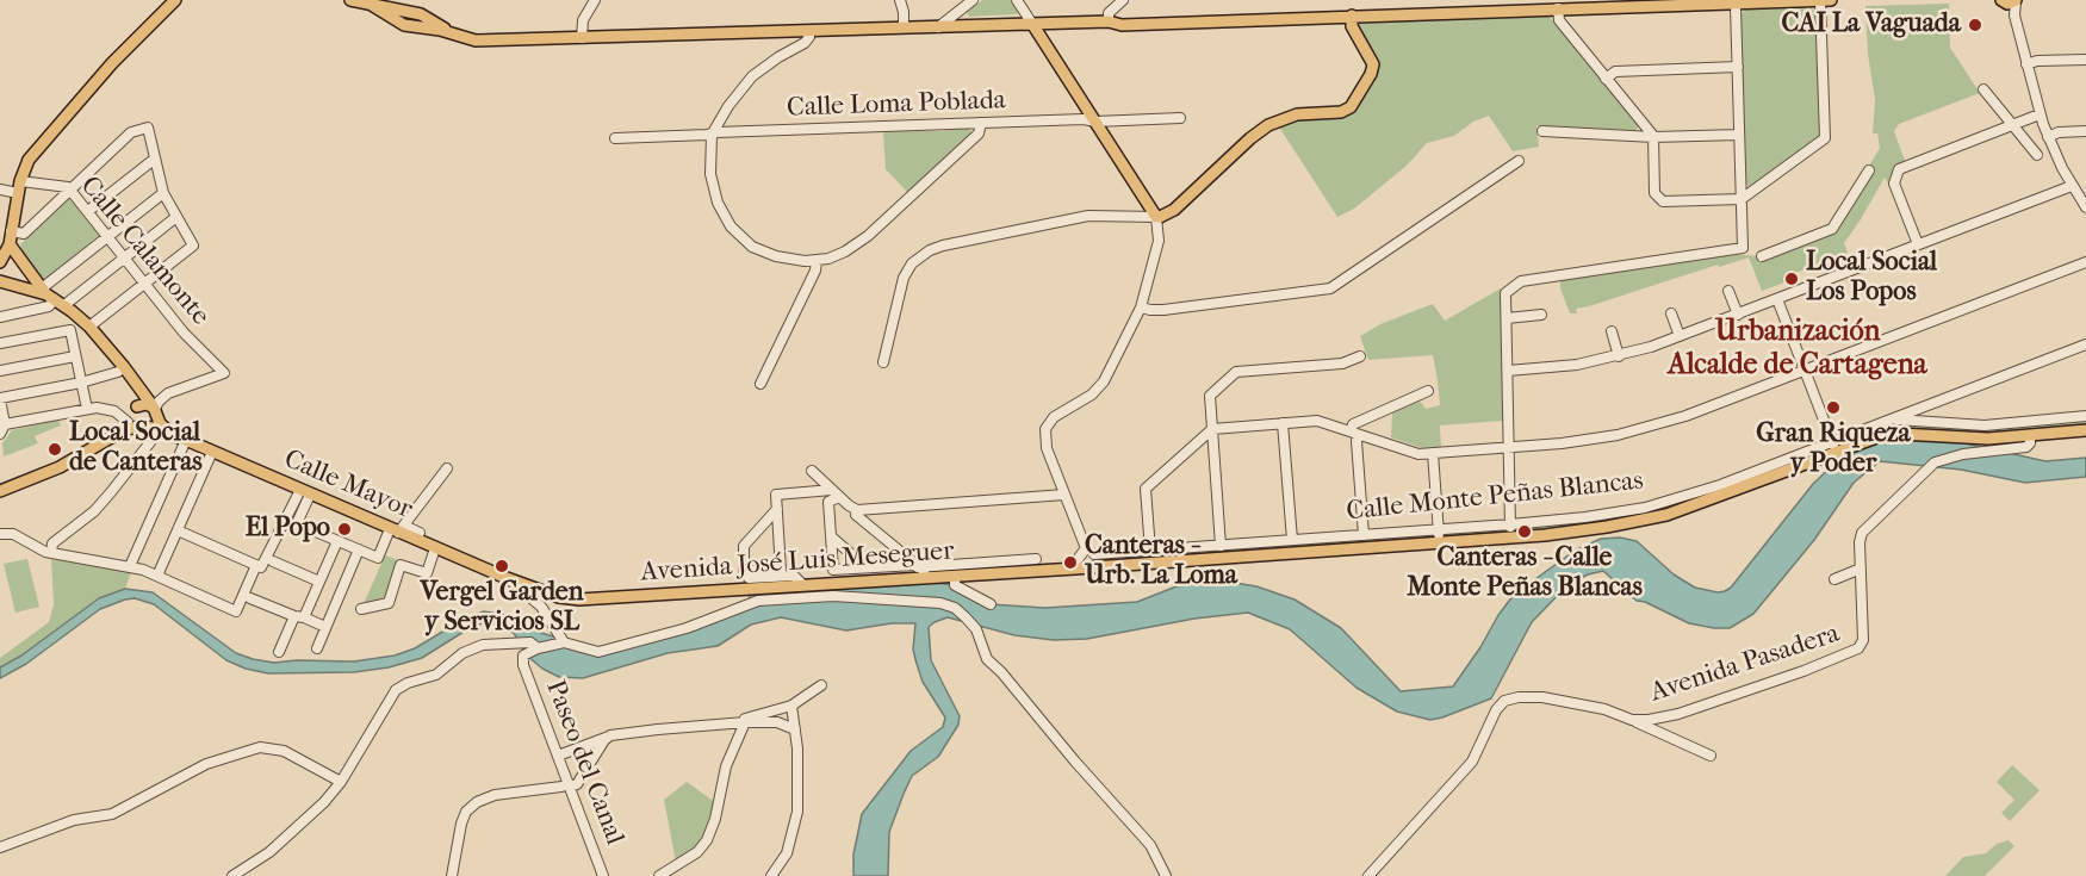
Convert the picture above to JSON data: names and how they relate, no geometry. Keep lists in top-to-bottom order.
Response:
{
  "streets": {
    "main road": ["Calle Mayor", "Calle Monte Peñas Blancas", "Avenida José Luis Meseguer"],
    "street": [
      "Calle Loma Poblada",
      "Calle Calamonte",
      "Avenida Pasadera",
      "Paseo del Canal"
    ]
  },
  "crossings": [
    ["Calle Calamonte", "Calle Mayor"],
    ["Calle Mayor", "Avenida José Luis Meseguer"],
    ["Calle Monte Peñas Blancas", "Avenida José Luis Meseguer"],
    ["Calle Monte Peñas Blancas", "Avenida Pasadera"]
  ],
  "districts": ["Urbanización Alcalde de Cartagena"],
  "places": [
    "CAI La Vaguada",
    "Local Social Los Popos",
    "Gran Riqueza y Poder",
    "Local Social de Canteras",
    "El Popo",
    "Canteras - Calle Monte Peñas Blancas",
    "Canteras - Urb. La Loma",
    "Vergel Garden y Servicios SL"
  ]
}
